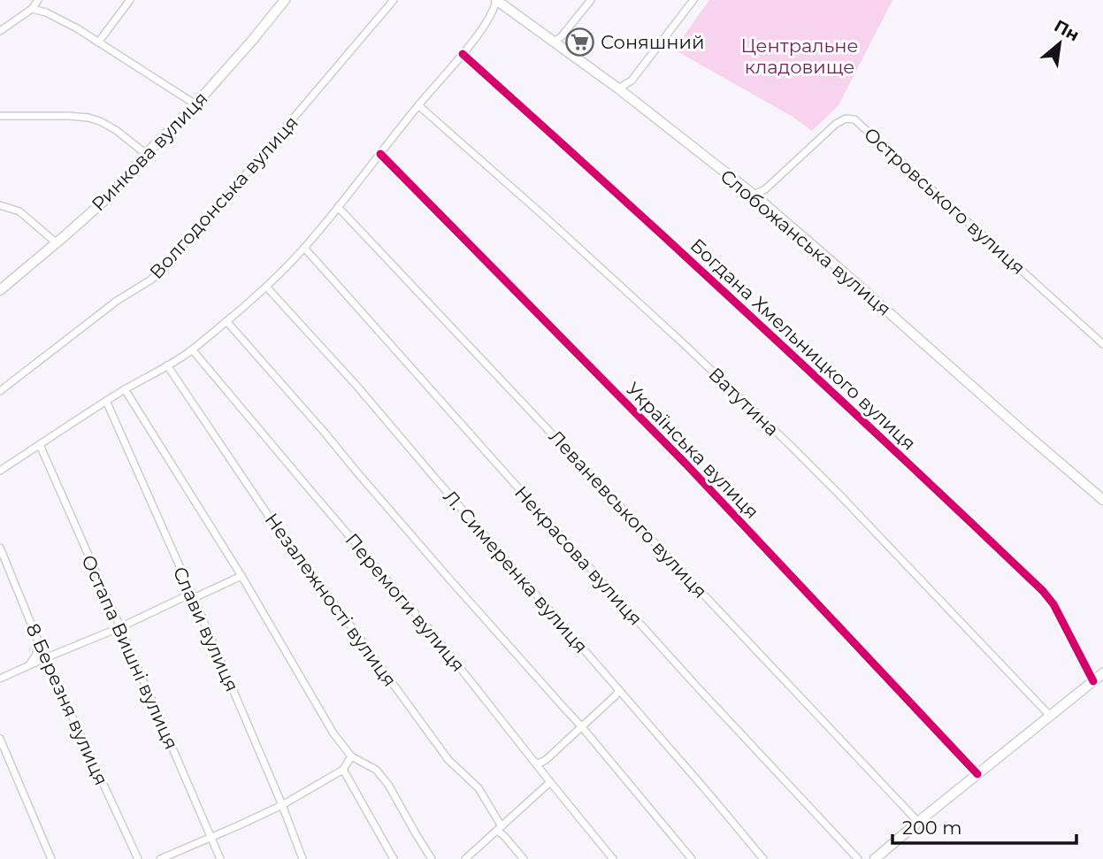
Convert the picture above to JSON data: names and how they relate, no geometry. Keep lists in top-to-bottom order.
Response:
{
  "streets": {
    "main road": ["Ринкова вулиця", "Слобожанська вулиця"],
    "street": [
      "Волгодонська вулиця",
      "Островського вулиця",
      "Богдана Хмельницкого вулиця",
      "Ватутина",
      "Українська вулиця",
      "Леваневського вулиця",
      "Некрасова вулиця",
      "Л. Симеренка вулиця",
      "Незалежності вулиця",
      "Перемоги вулиця",
      "Слави вулиця",
      "Остапа Вишні вулиця",
      "8 Березня вулиця"
    ]
  },
  "crossings": [
    ["Островського вулиця", "Слобожанська вулиця"]
  ],
  "parks": ["Центральне кладовище"],
  "places": {
    "supermarket": ["Соняшний"]
  },
  "scale_bar": "200 m",
  "north": "top right"
}
